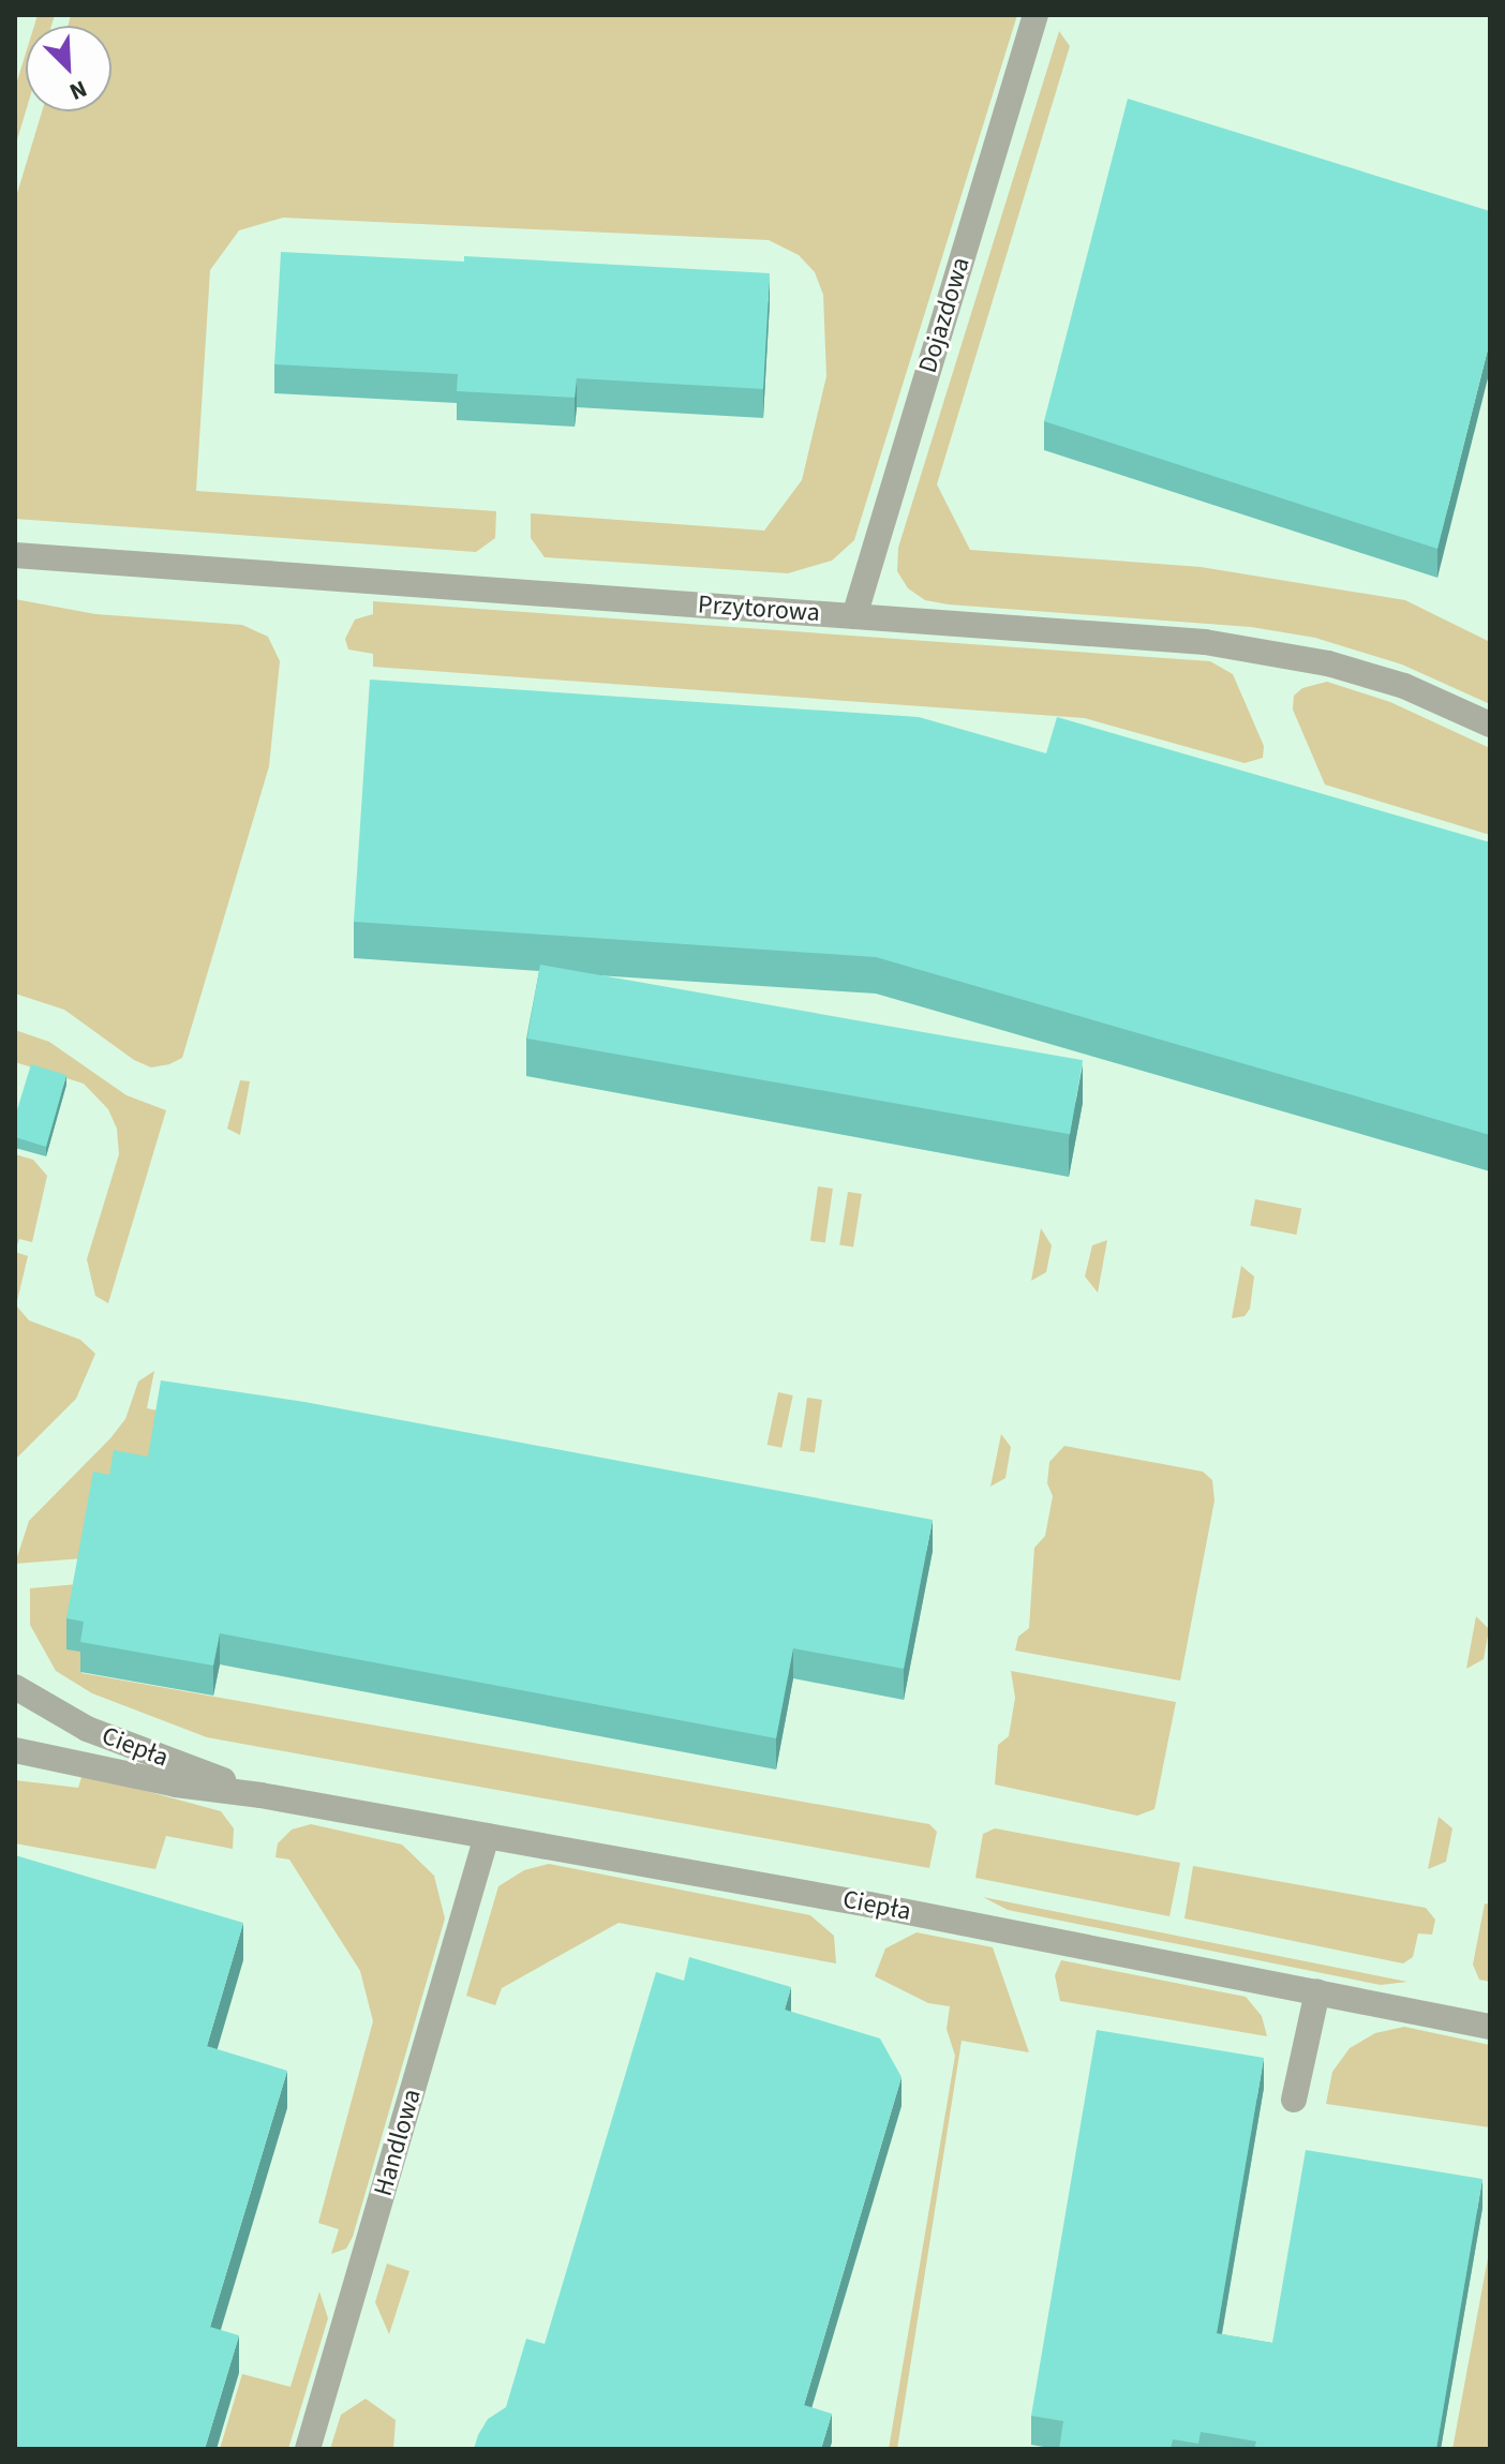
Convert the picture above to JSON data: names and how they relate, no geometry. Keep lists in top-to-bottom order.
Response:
{
  "streets": {
    "street": [
      "Dojazdowa",
      "Przytorowa",
      "Ciepła",
      "Handlowa"
    ]
  },
  "crossings": [
    ["Dojazdowa", "Przytorowa"],
    ["Ciepła", "Handlowa"]
  ],
  "north": "bottom right"
}
